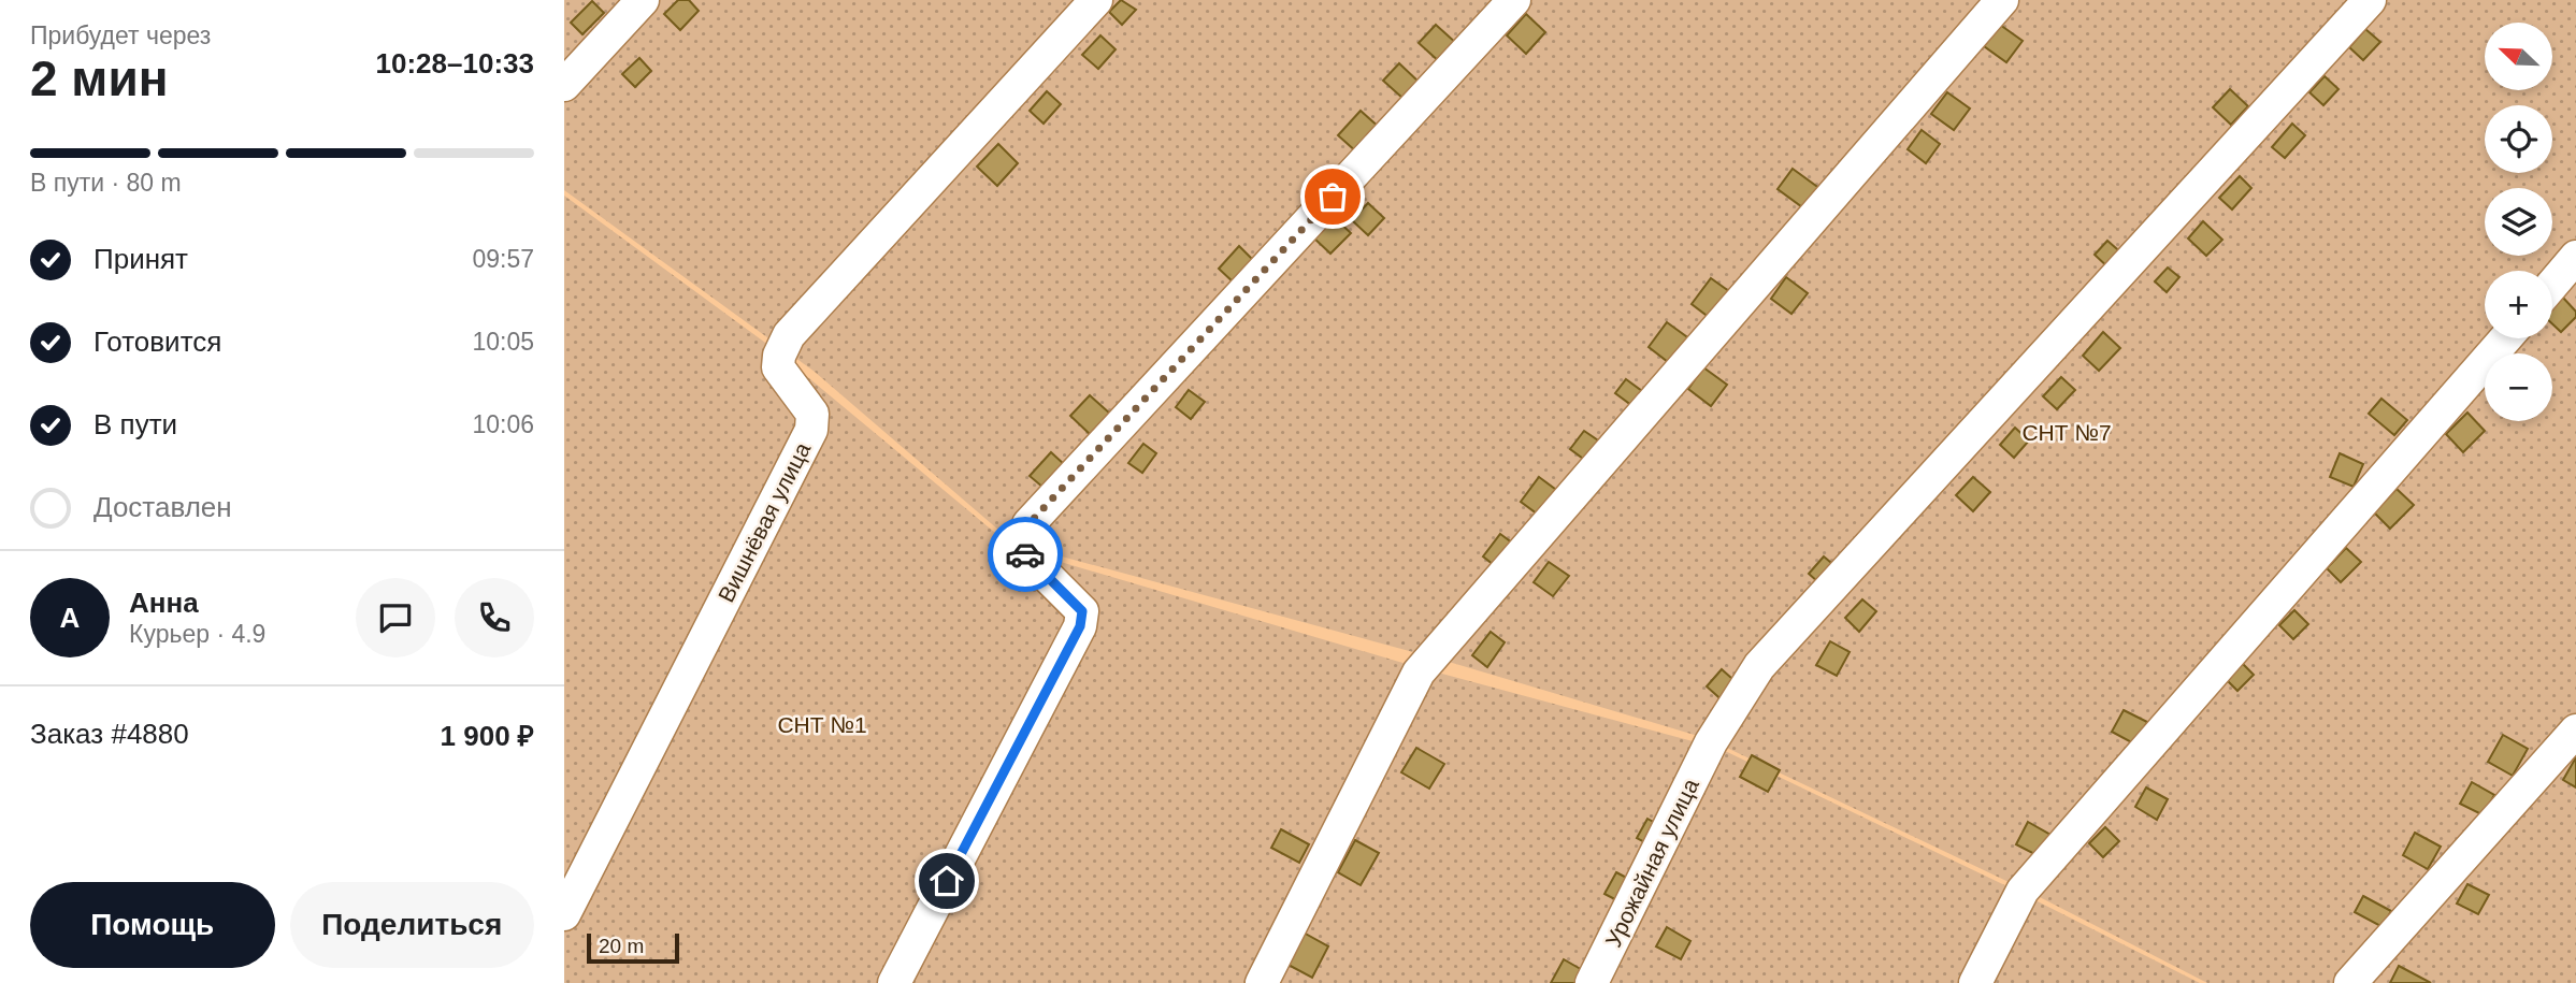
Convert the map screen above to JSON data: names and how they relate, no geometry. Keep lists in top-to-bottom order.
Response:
{
  "streets": {
    "street": ["Вишнёвая улица", "Урожайная улица"]
  },
  "parks": ["СНТ №7", "СНТ №1"],
  "scale_bar": "20 m",
  "north": "top left",
  "page": {
    "heading": ["2 мин", "Прибудет через", "10:28–10:33"],
    "panel": [
      "Анна",
      "Курьер · 4.9",
      "Заказ #4880",
      "1 900 ₽"
    ],
    "map_buttons": ["+", "−"],
    "bar": "В пути · 80 m",
    "list": [
      ["Принят", "09:57"],
      ["Готовится", "10:05"],
      ["В пути", "10:06"],
      "Доставлен"
    ],
    "round": "А",
    "buttons": ["Помощь", "Поделиться"],
    "scale": "20 m"
  }
}
